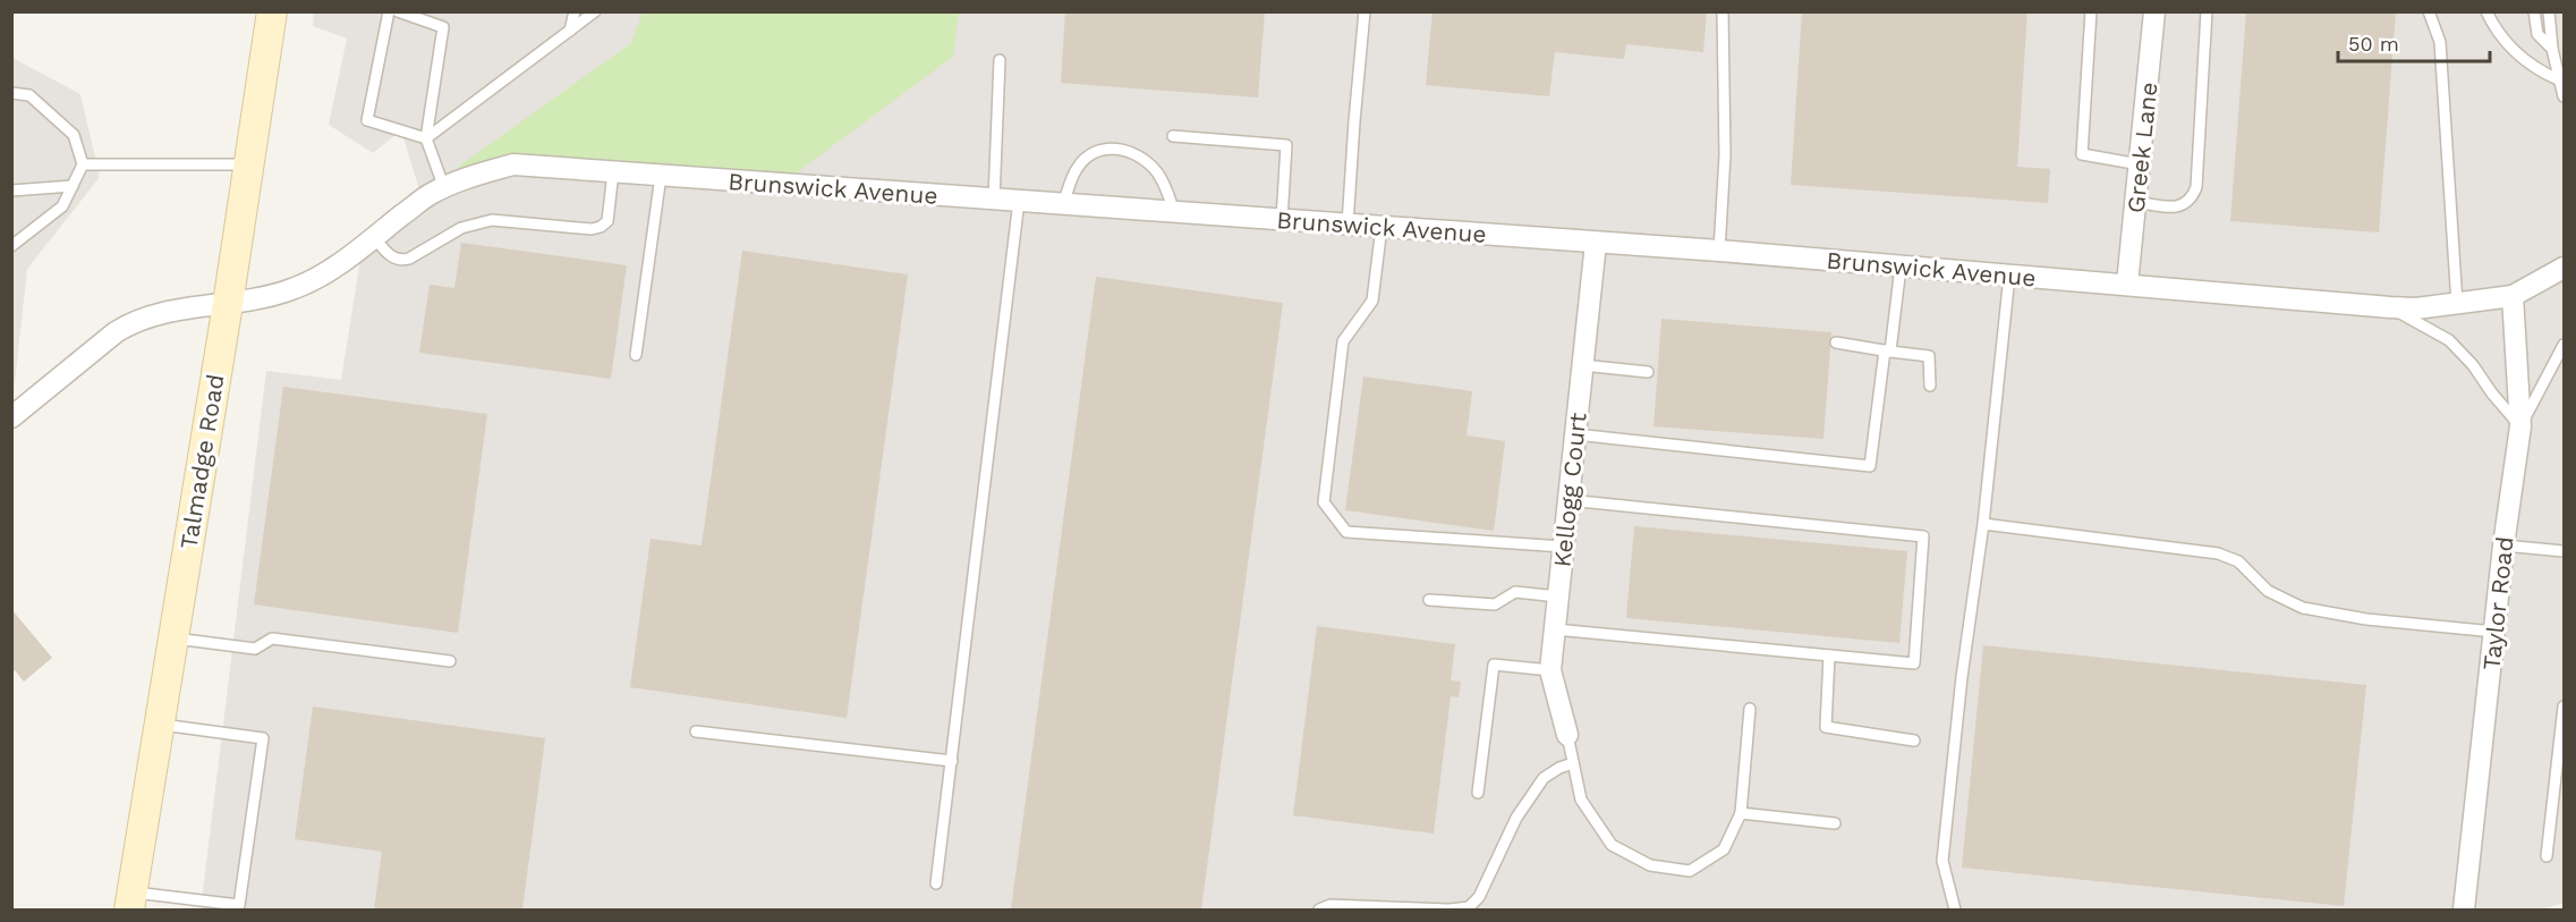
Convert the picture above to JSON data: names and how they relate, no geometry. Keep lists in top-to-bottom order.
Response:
{
  "streets": {
    "street": [
      "Greek Lane",
      "Brunswick Avenue",
      "Talmadge Road",
      "Kellogg Court",
      "Taylor Road"
    ]
  },
  "crossings": [
    ["Greek Lane", "Brunswick Avenue"],
    ["Brunswick Avenue", "Talmadge Road"],
    ["Brunswick Avenue", "Kellogg Court"],
    ["Brunswick Avenue", "Taylor Road"]
  ],
  "scale_bar": "50 m"
}
